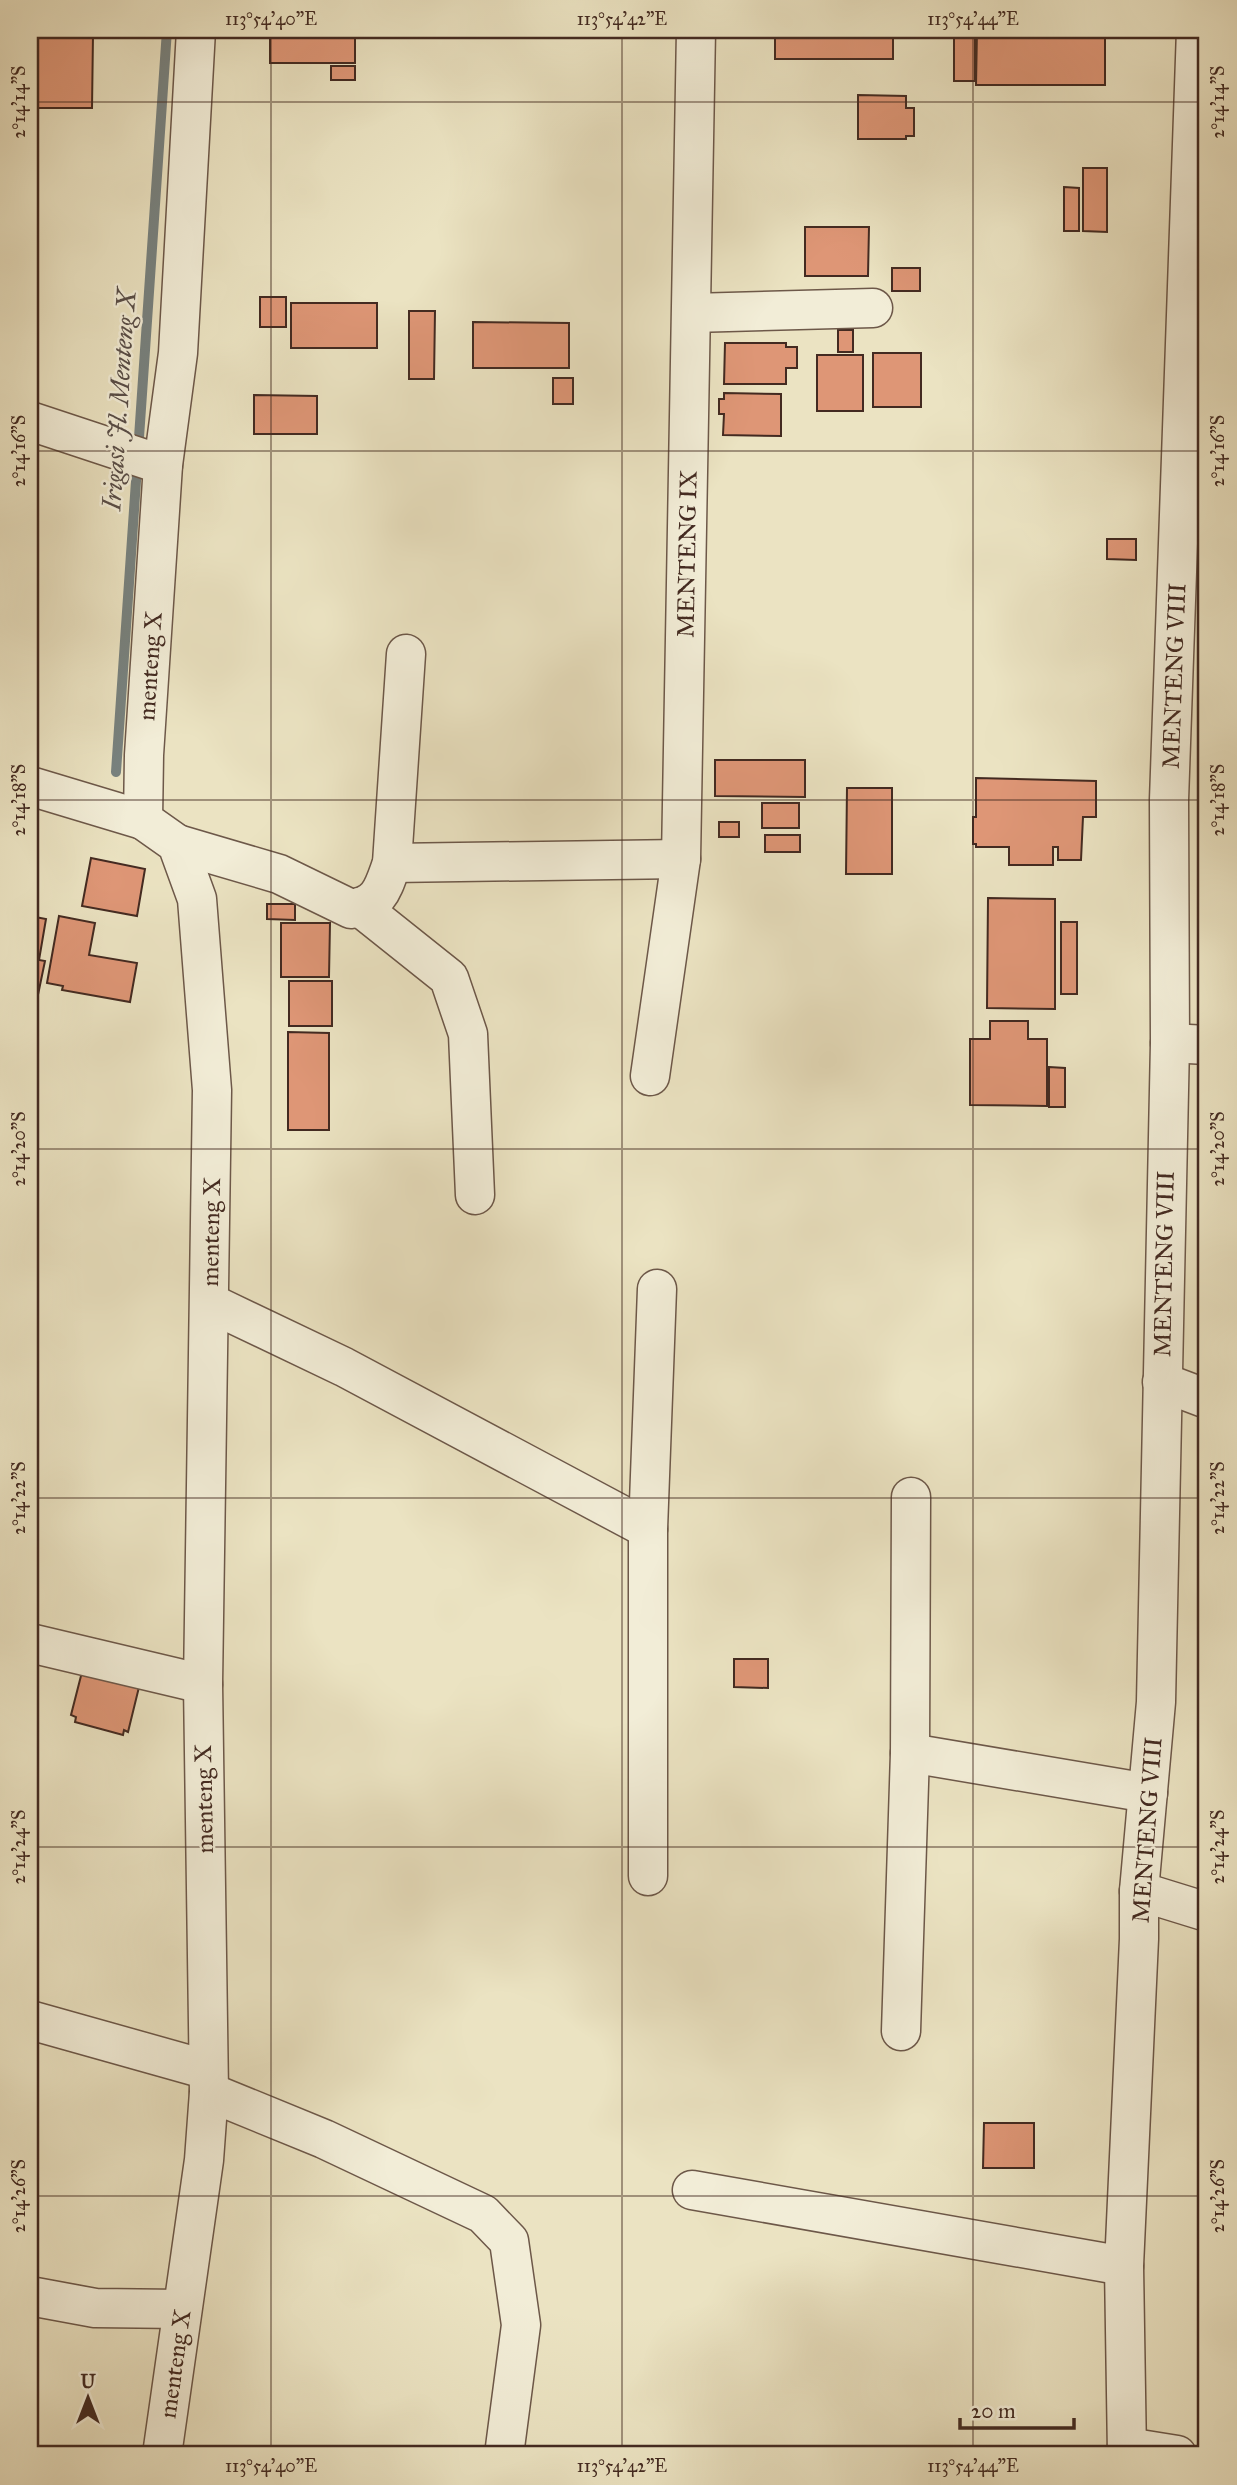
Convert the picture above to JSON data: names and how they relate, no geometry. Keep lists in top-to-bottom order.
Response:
{
  "streets": {
    "street": ["MENTENG IX", "menteng X", "MENTENG VIII"]
  },
  "water": ["Irigasi Jl. Menteng X"],
  "scale_bar": "20 m",
  "north": "top",
  "coordinates": [
    "113°54'40\"E",
    "113°54'42\"E",
    "113°54'44\"E",
    "2°14'14\"S",
    "2°14'16\"S",
    "2°14'18\"S",
    "2°14'20\"S",
    "2°14'22\"S",
    "2°14'24\"S",
    "2°14'26\"S"
  ]
}
